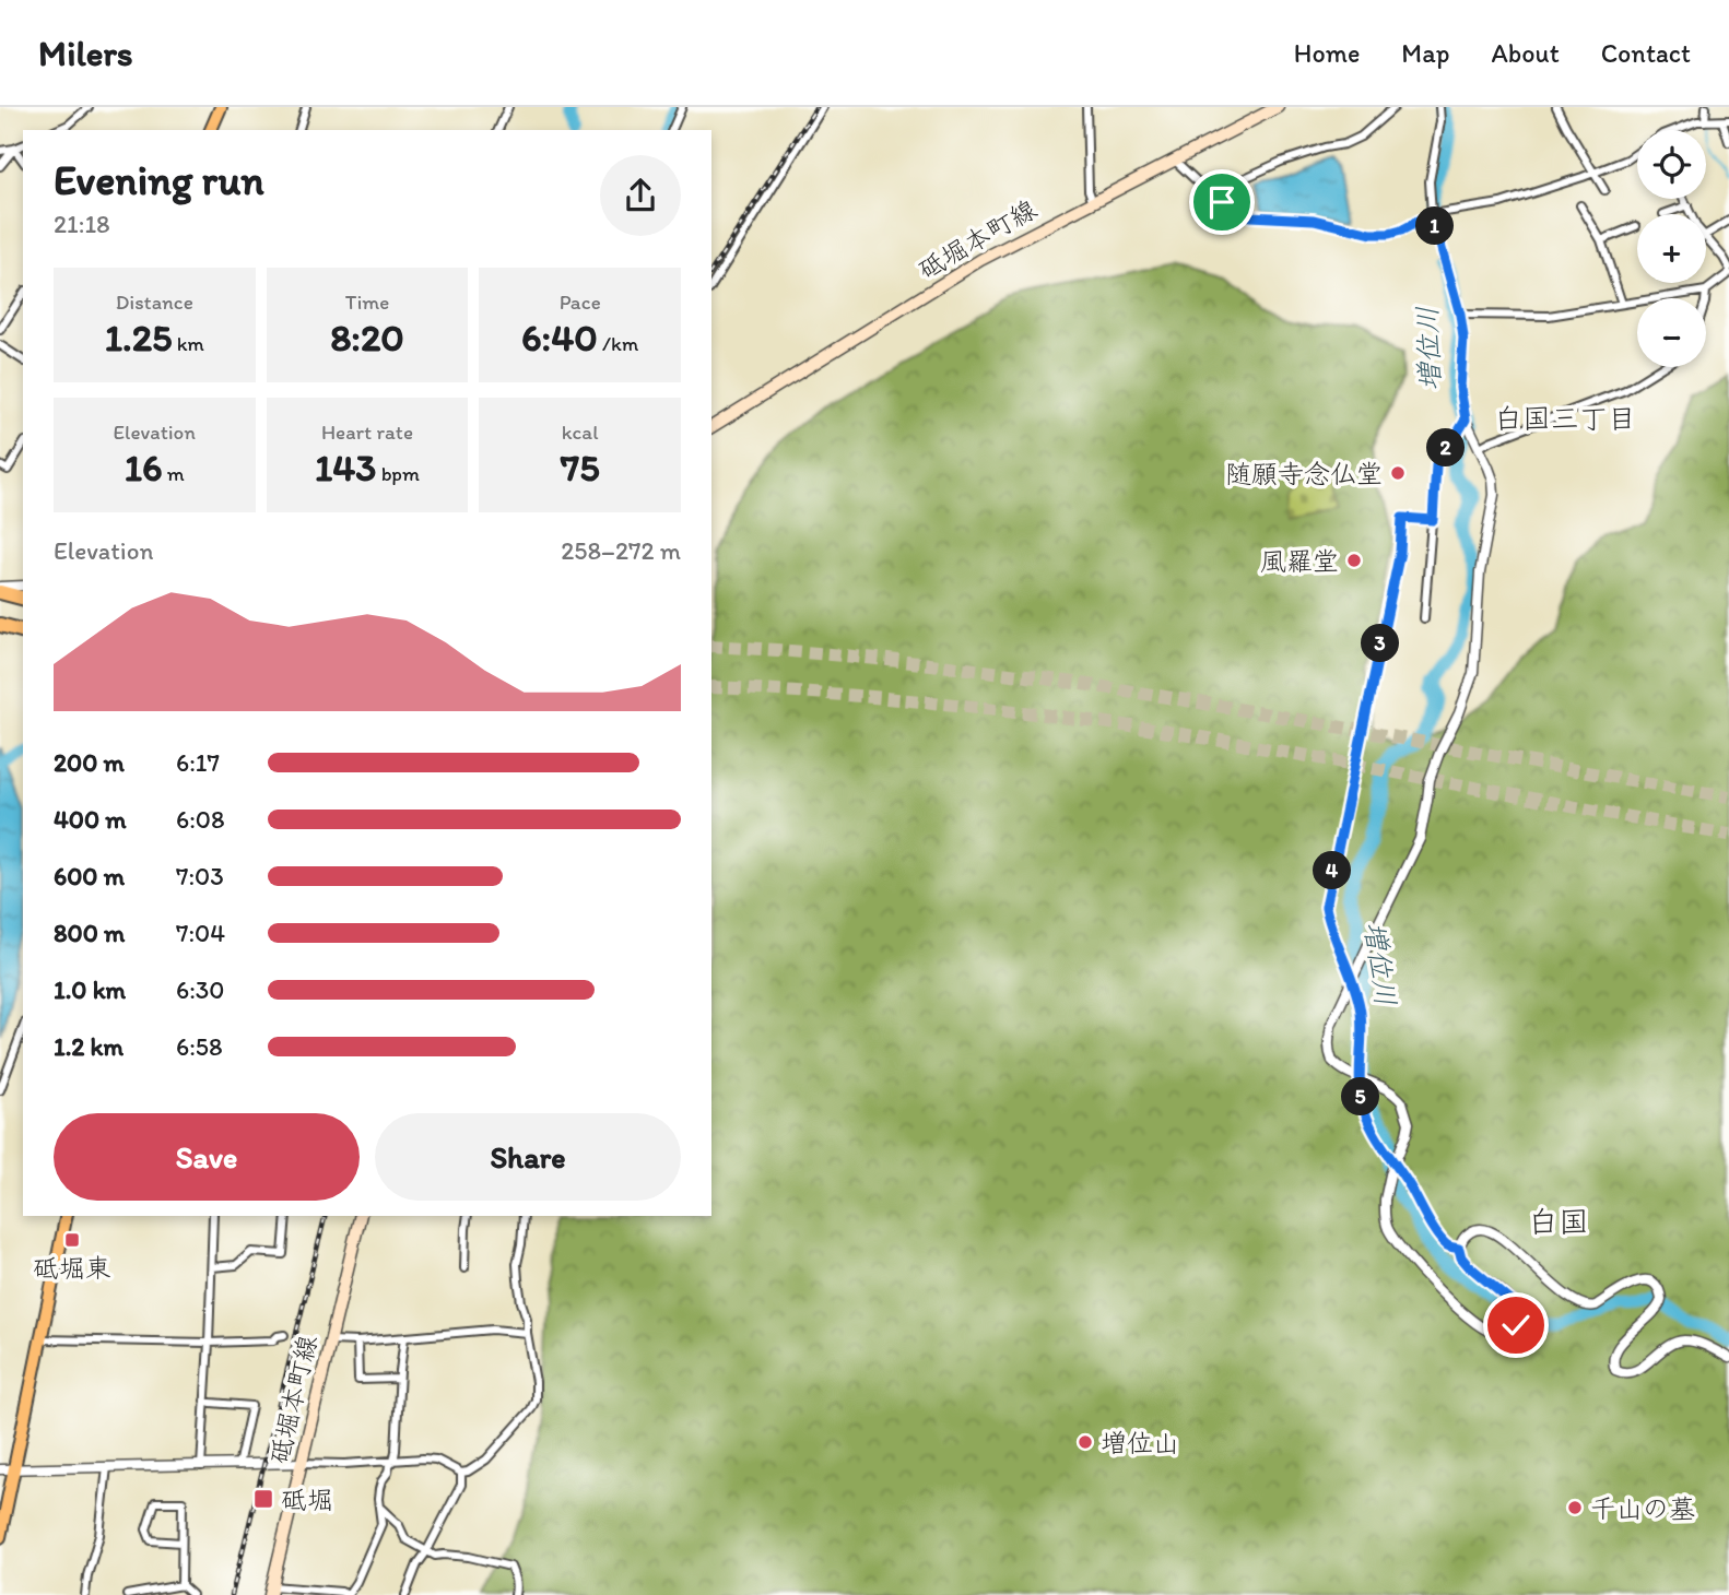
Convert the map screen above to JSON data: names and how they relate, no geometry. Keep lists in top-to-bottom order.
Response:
{
  "streets": {
    "main road": ["砥堀本町線"]
  },
  "districts": ["白国三丁目", "白国"],
  "water": ["増位川"],
  "places": {
    "other": [
      "随願寺念仏堂",
      "風羅堂",
      "増位山",
      "千山の墓"
    ],
    "transit": ["砥堀東", "砥堀"]
  },
  "page": {
    "header": "Milers",
    "nav": [
      "Home",
      "Map",
      "About",
      "Contact"
    ],
    "map_buttons": ["+", "−"],
    "heading": ["Evening run", "21:18"],
    "pins": [
      "1",
      "2",
      "3",
      "4",
      "5"
    ],
    "stats": [
      ["Distance", "1.25 km"],
      ["Time", "8:20"],
      ["Pace", "6:40 /km"],
      ["Elevation", "16 m"],
      ["Heart rate", "143 bpm"],
      ["kcal", "75"]
    ],
    "chart": ["Elevation", "258–272 m"],
    "list": [
      {
        "name": "200 m",
        "note": "6:17"
      },
      {
        "name": "400 m",
        "note": "6:08"
      },
      {
        "name": "600 m",
        "note": "7:03"
      },
      {
        "name": "800 m",
        "note": "7:04"
      },
      {
        "name": "1.0 km",
        "note": "6:30"
      },
      {
        "name": "1.2 km",
        "note": "6:58"
      }
    ],
    "buttons": ["Save", "Share"]
  }
}
